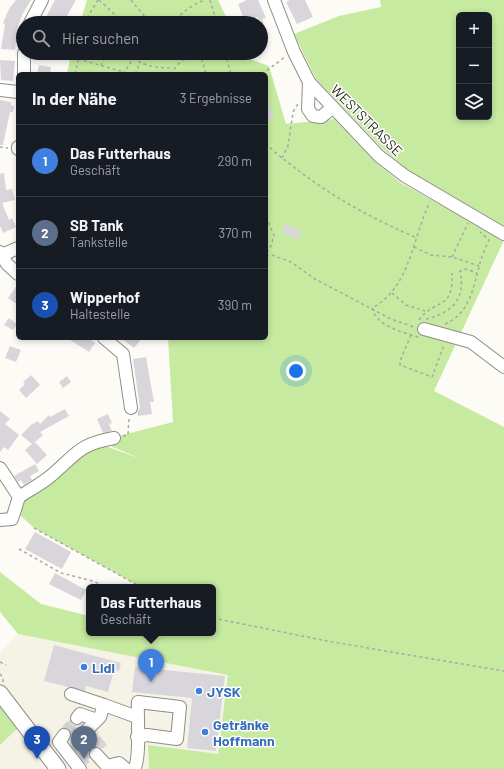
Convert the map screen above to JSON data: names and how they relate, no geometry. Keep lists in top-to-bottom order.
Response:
{
  "streets": {
    "street": ["WESTSTRASSE"]
  },
  "places": ["Lidl", "JYSK", "Getränke Hoffmann"],
  "page": {
    "map_buttons": ["+", "−"],
    "search": "Hier suchen",
    "heading": ["In der Nähe", "3 Ergebnisse"],
    "list": [
      {
        "mark": "1",
        "name": "Das Futterhaus",
        "note": "Geschäft",
        "value": "290 m"
      },
      {
        "mark": "2",
        "name": "SB Tank",
        "note": "Tankstelle",
        "value": "370 m"
      },
      {
        "mark": "3",
        "name": "Wipperhof",
        "note": "Haltestelle",
        "value": "390 m"
      }
    ],
    "popup": ["Das Futterhaus", "Geschäft"],
    "pins": ["1", "2", "3"]
  }
}
